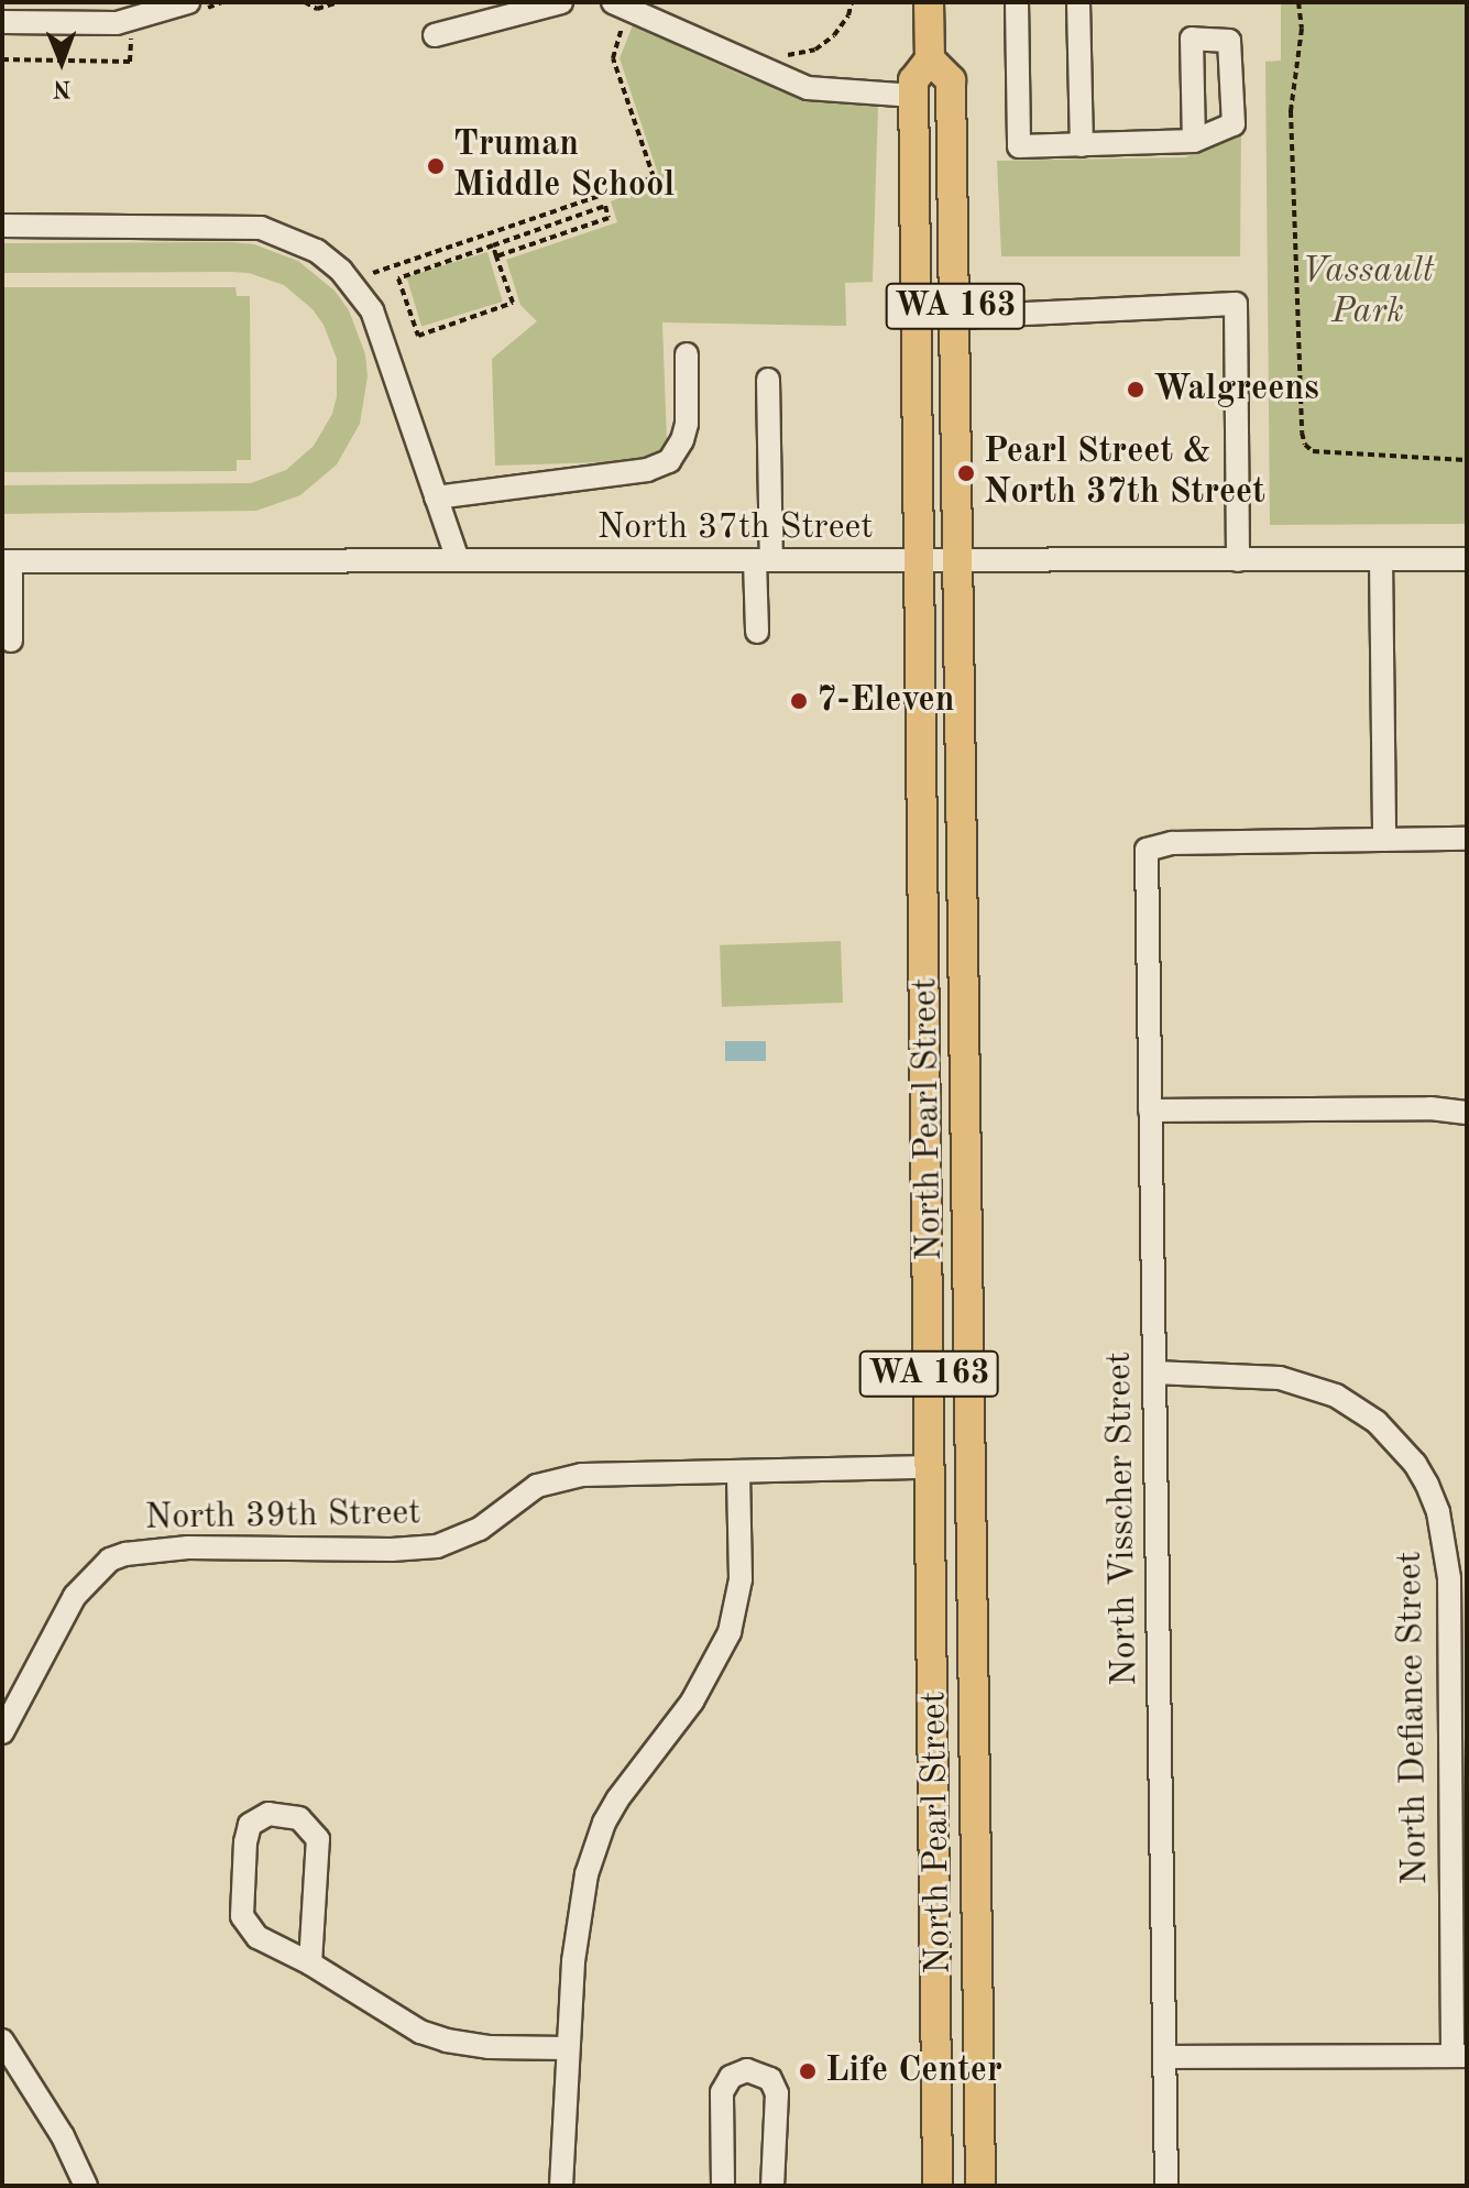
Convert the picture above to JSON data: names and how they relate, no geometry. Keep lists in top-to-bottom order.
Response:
{
  "streets": {
    "main road": ["WA 163", "North Pearl Street"],
    "street": [
      "North 37th Street",
      "North 39th Street",
      "North Visscher Street",
      "North Defiance Street"
    ]
  },
  "crossings": [
    ["North 37th Street", "North Pearl Street"],
    ["North Pearl Street", "North 39th Street"],
    ["North Visscher Street", "North Defiance Street"]
  ],
  "parks": ["Vassault Park"],
  "places": [
    "Truman Middle School",
    "Walgreens",
    "Pearl Street & North 37th Street",
    "7-Eleven",
    "Life Center"
  ],
  "north": "bottom"
}
